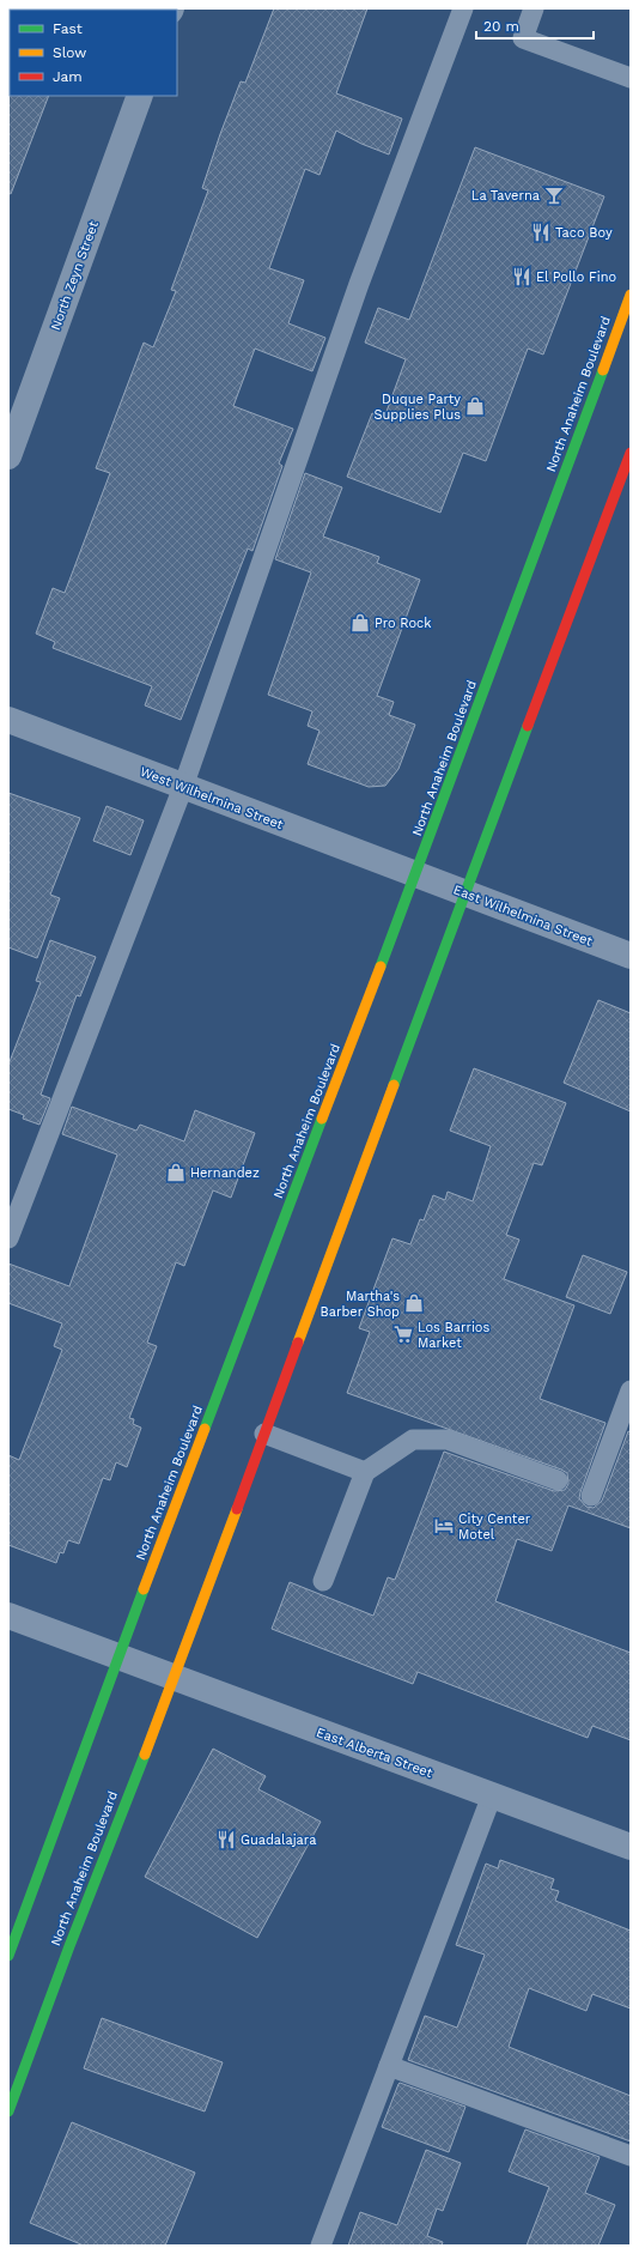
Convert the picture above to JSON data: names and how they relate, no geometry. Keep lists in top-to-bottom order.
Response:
{
  "streets": {
    "main road": ["North Anaheim Boulevard"],
    "street": [
      "North Zeyn Street",
      "West Wilhelmina Street",
      "East Wilhelmina Street",
      "East Alberta Street"
    ]
  },
  "crossings": [
    ["North Anaheim Boulevard", "West Wilhelmina Street"],
    ["North Anaheim Boulevard", "East Wilhelmina Street"],
    ["North Anaheim Boulevard", "East Alberta Street"],
    ["West Wilhelmina Street", "East Wilhelmina Street"]
  ],
  "places": {
    "bar": ["La Taverna"],
    "restaurant": ["Taco Boy", "El Pollo Fino", "Guadalajara"],
    "shop": [
      "Duque Party Supplies Plus",
      "Pro Rock",
      "Hernandez",
      "Martha's Barber Shop"
    ],
    "supermarket": ["Los Barrios Market"],
    "hotel": ["City Center Motel"]
  },
  "legend": ["Fast", "Slow", "Jam"],
  "scale_bar": "20 m"
}
